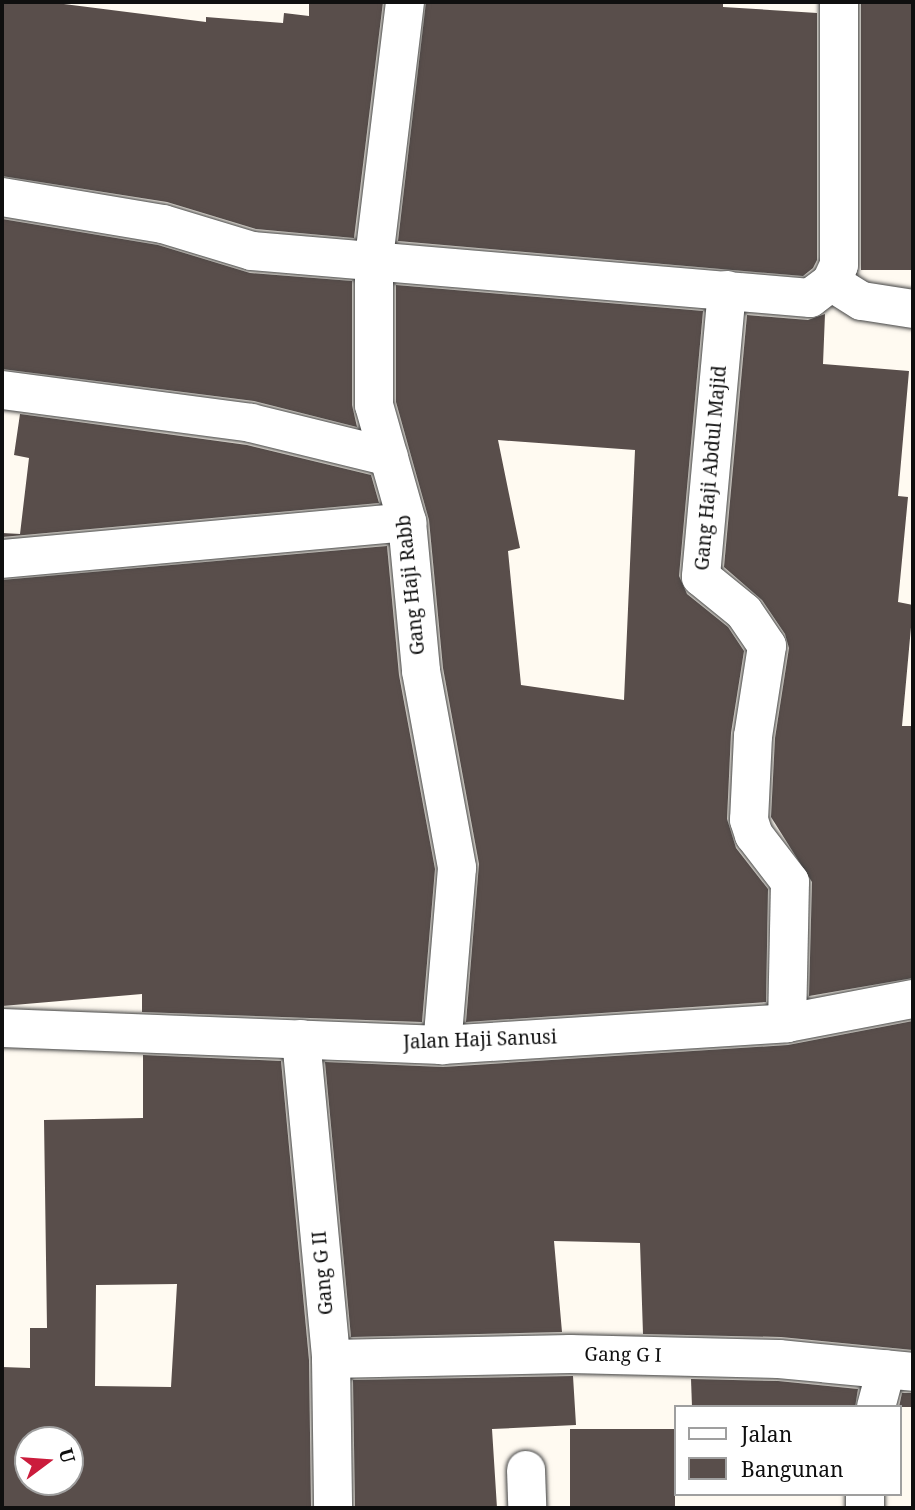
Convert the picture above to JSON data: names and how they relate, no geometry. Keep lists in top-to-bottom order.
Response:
{
  "streets": {
    "street": [
      "Gang Haji Abdul Majid",
      "Gang Haji Rabb",
      "Jalan Haji Sanusi",
      "Gang G II",
      "Gang G I"
    ]
  },
  "crossings": [
    ["Gang Haji Abdul Majid", "Jalan Haji Sanusi"],
    ["Gang Haji Rabb", "Jalan Haji Sanusi"],
    ["Jalan Haji Sanusi", "Gang G II"],
    ["Gang G II", "Gang G I"]
  ],
  "legend": ["Jalan", "Bangunan"],
  "north": "right"
}
